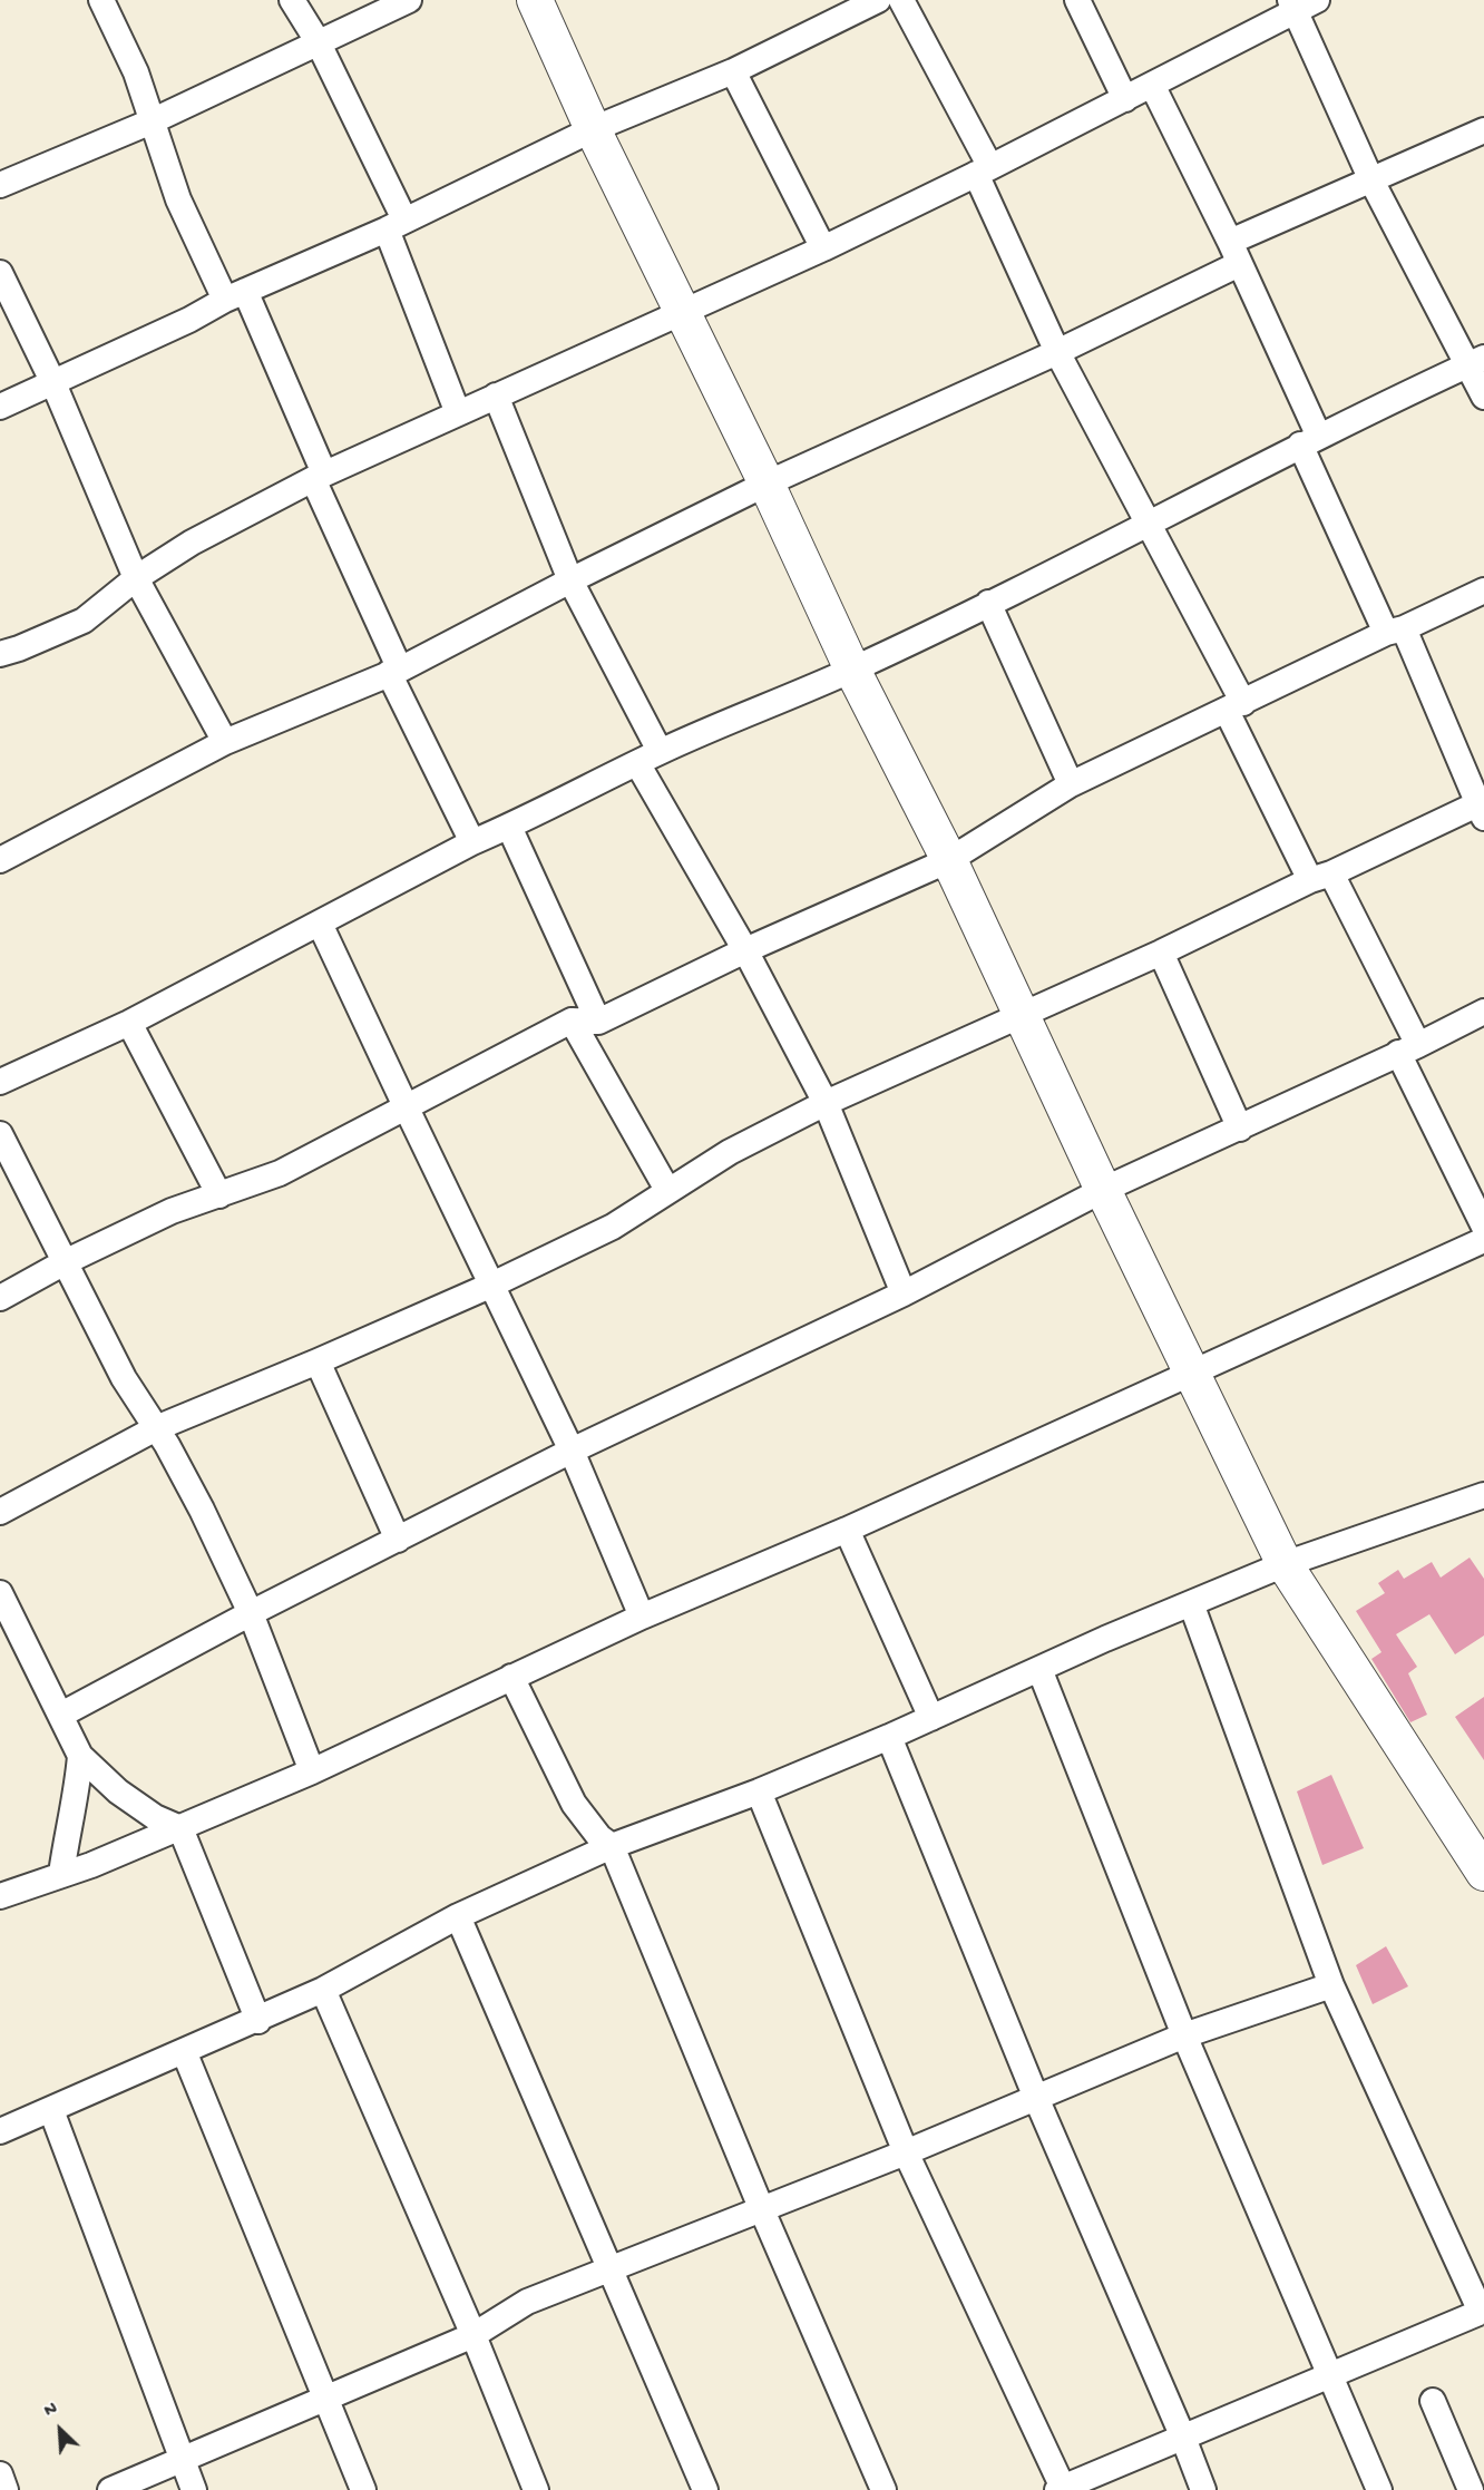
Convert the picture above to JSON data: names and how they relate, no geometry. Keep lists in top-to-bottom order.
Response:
{
  "north": "top left"
}
